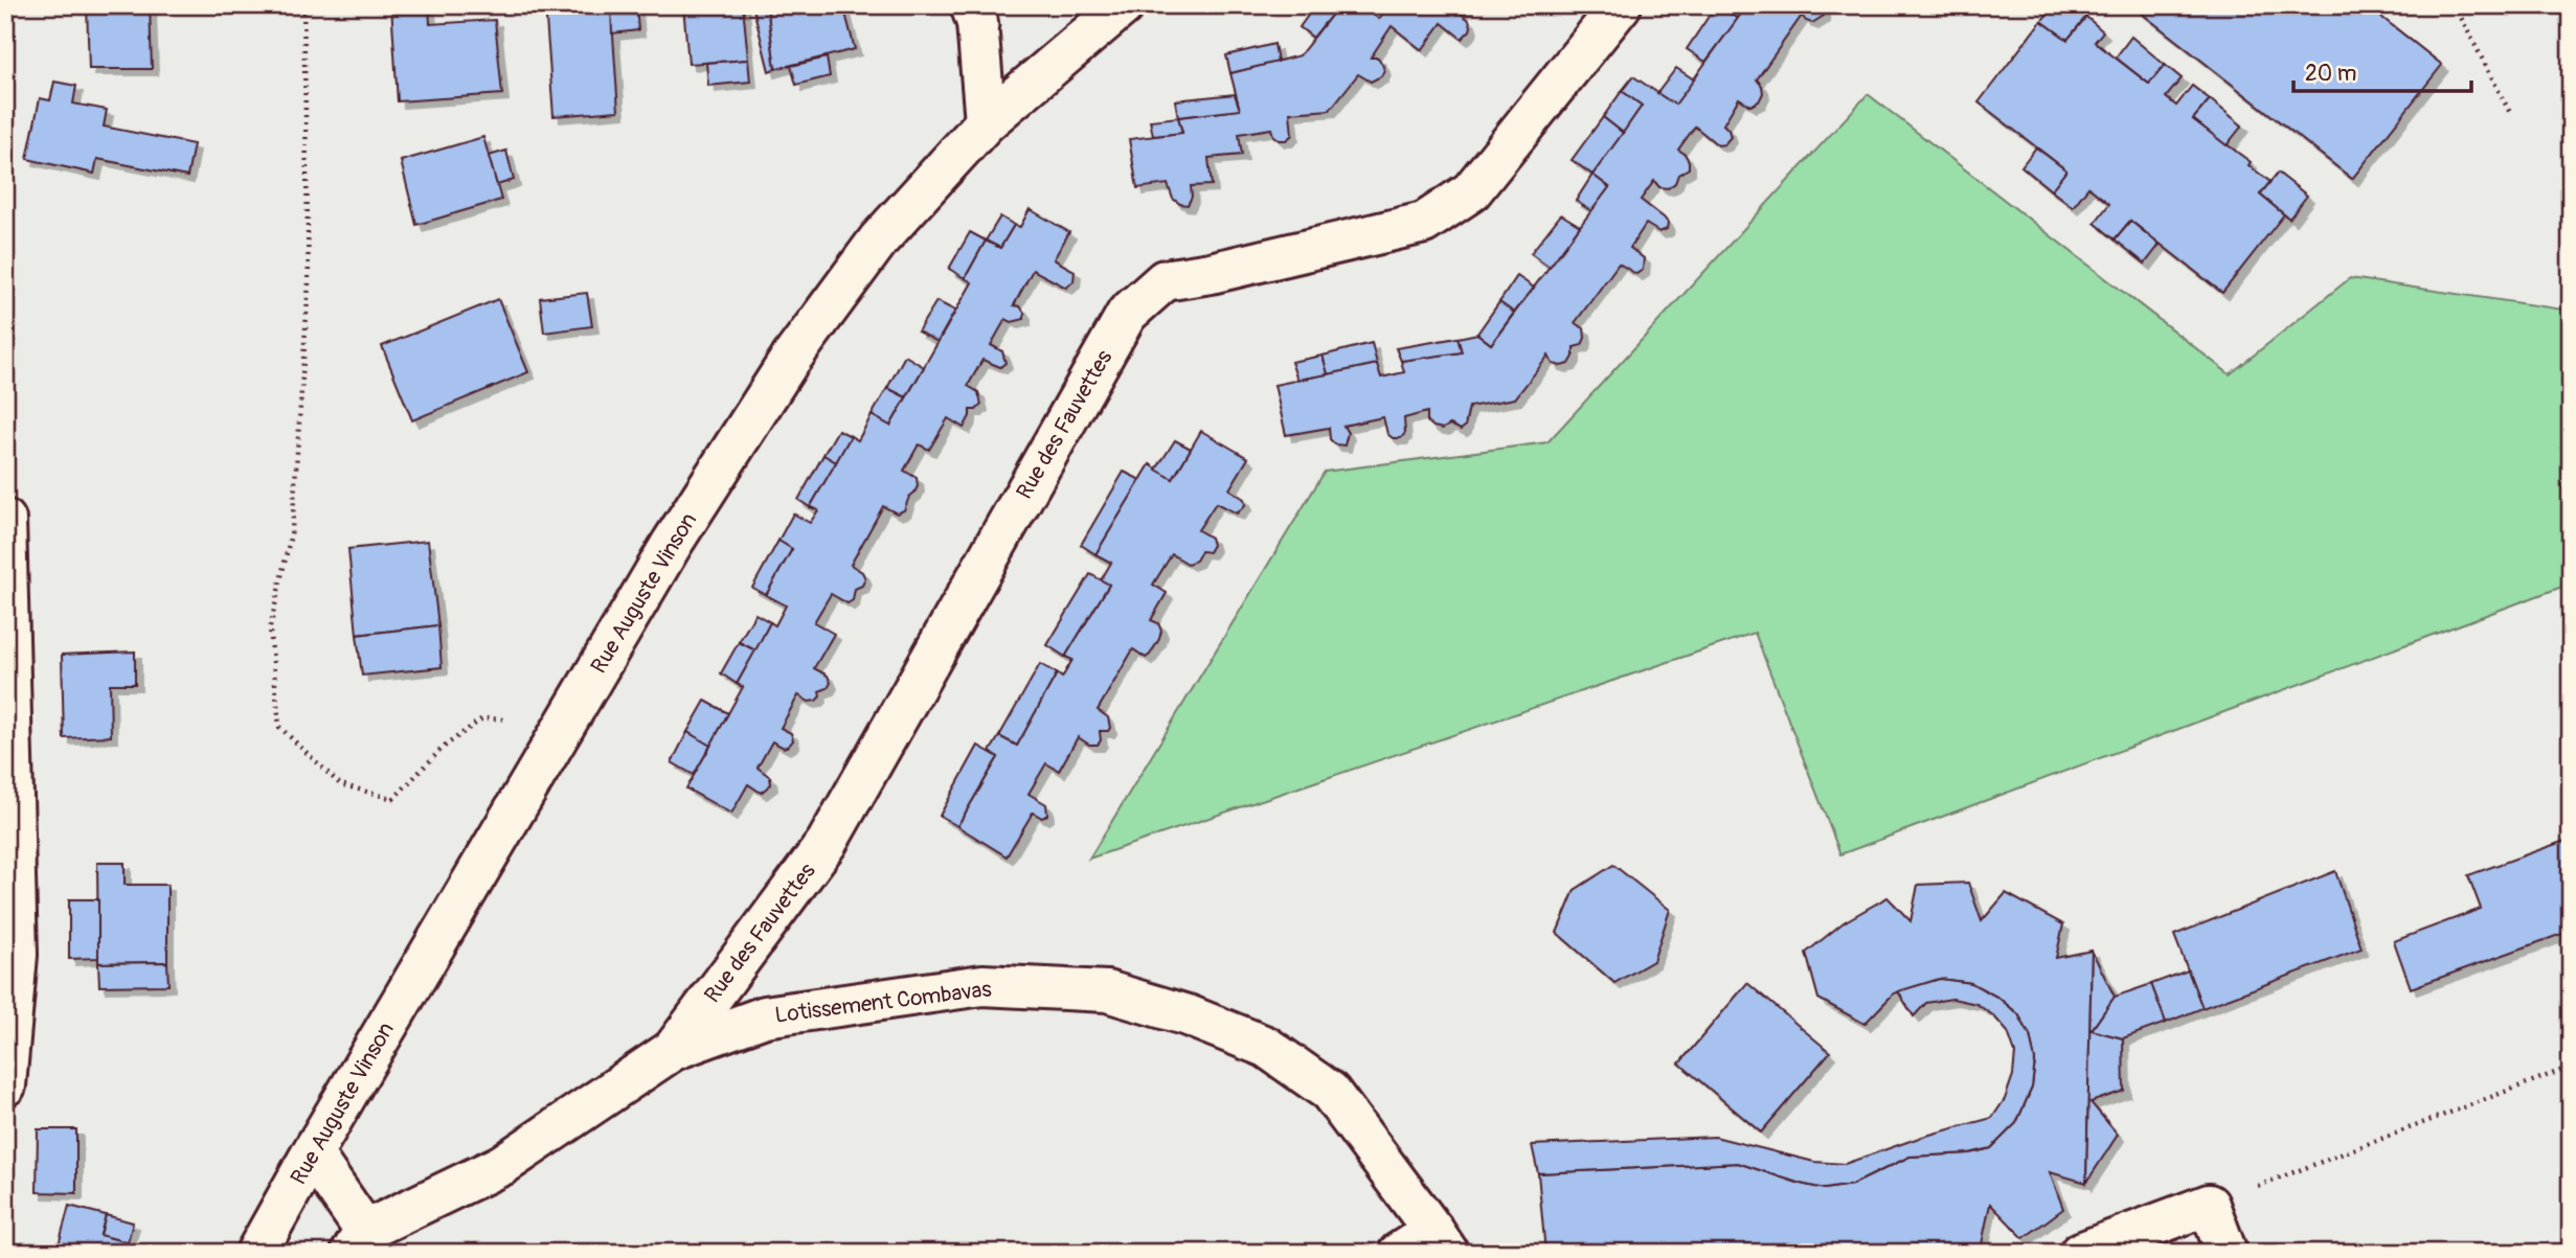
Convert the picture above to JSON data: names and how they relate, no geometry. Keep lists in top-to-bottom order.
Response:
{
  "streets": {
    "street": ["Rue des Fauvettes", "Rue Auguste Vinson", "Lotissement Combavas"]
  },
  "crossings": [
    ["Rue des Fauvettes", "Lotissement Combavas"]
  ],
  "scale_bar": "20 m"
}
